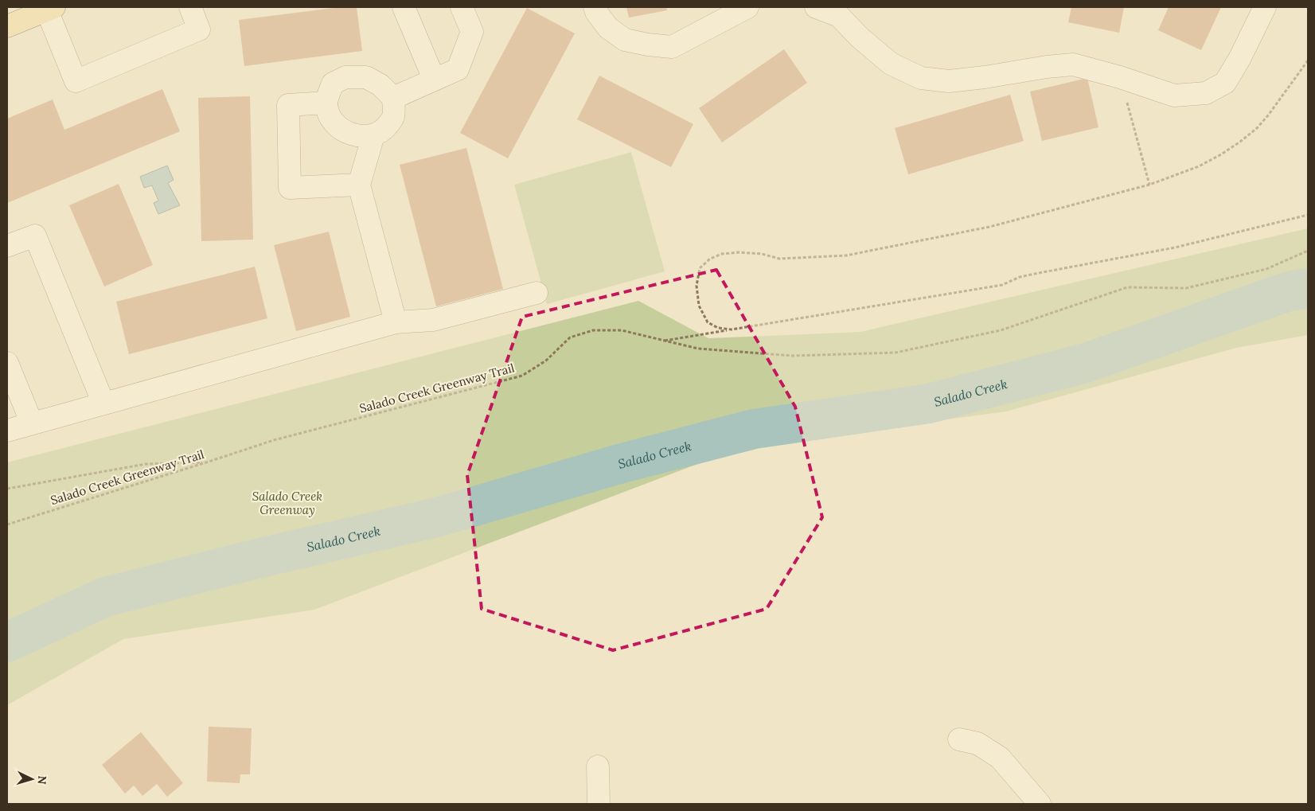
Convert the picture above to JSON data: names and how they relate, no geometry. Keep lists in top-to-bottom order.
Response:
{
  "streets": {
    "path": ["Salado Creek Greenway Trail"]
  },
  "water": ["Salado Creek"],
  "parks": ["Salado Creek Greenway"],
  "north": "right"
}
